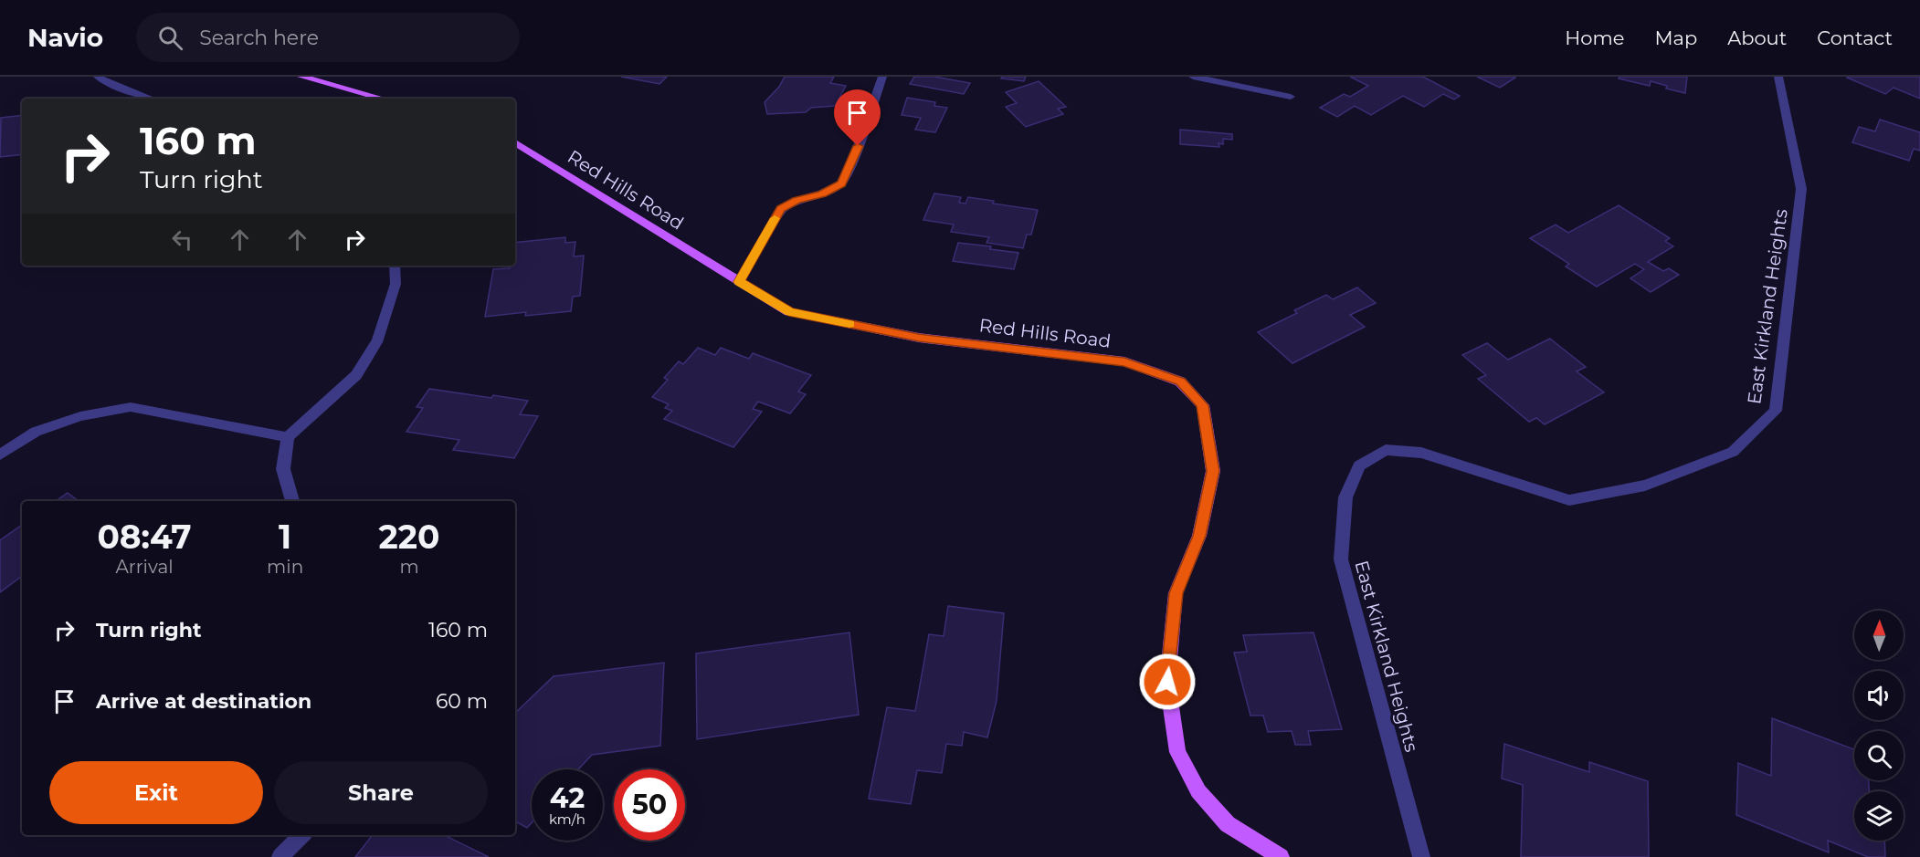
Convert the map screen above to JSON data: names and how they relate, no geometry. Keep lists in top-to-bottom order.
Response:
{
  "streets": {
    "main road": ["Red Hills Road"],
    "street": ["East Kirkland Heights"]
  },
  "north": "top",
  "page": {
    "header": "Navio",
    "search": "Search here",
    "nav": [
      "Home",
      "Map",
      "About",
      "Contact"
    ],
    "turn": ["160 m", "Turn right"],
    "eta": [
      "08:47",
      "Arrival",
      "1",
      "min",
      "220",
      "m"
    ],
    "list": [
      {
        "name": "Turn right",
        "value": "160 m"
      },
      {
        "name": "Arrive at destination",
        "value": "60 m"
      }
    ],
    "buttons": ["Exit", "Share"],
    "speed": "42 km/h",
    "limit": "50"
  }
}
